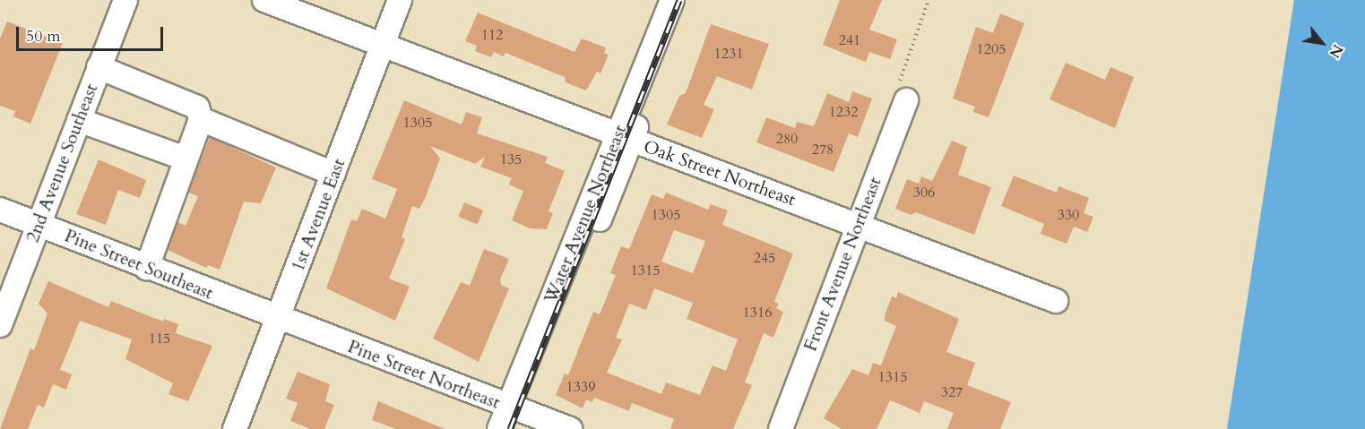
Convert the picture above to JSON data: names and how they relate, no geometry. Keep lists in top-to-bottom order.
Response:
{
  "streets": {
    "street": [
      "2nd Avenue Southeast",
      "Oak Street Northeast",
      "Water Avenue Northeast",
      "1st Avenue East",
      "Pine Street Southeast",
      "Front Avenue Northeast",
      "Pine Street Northeast"
    ]
  },
  "crossings": [
    ["2nd Avenue Southeast", "Pine Street Southeast"],
    ["Oak Street Northeast", "Water Avenue Northeast"],
    ["Oak Street Northeast", "1st Avenue East"],
    ["Oak Street Northeast", "Front Avenue Northeast"],
    ["Water Avenue Northeast", "Pine Street Northeast"],
    ["1st Avenue East", "Pine Street Southeast"],
    ["1st Avenue East", "Pine Street Northeast"],
    ["Pine Street Southeast", "Pine Street Northeast"]
  ],
  "house_numbers": [
    "112",
    "241",
    "1205",
    "1231",
    "1232",
    "1305",
    "280",
    "278",
    "135",
    "306",
    "1305",
    "330",
    "245",
    "1315",
    "1316",
    "115",
    "1315",
    "1339",
    "327"
  ],
  "scale_bar": "50 m",
  "north": "bottom right"
}
